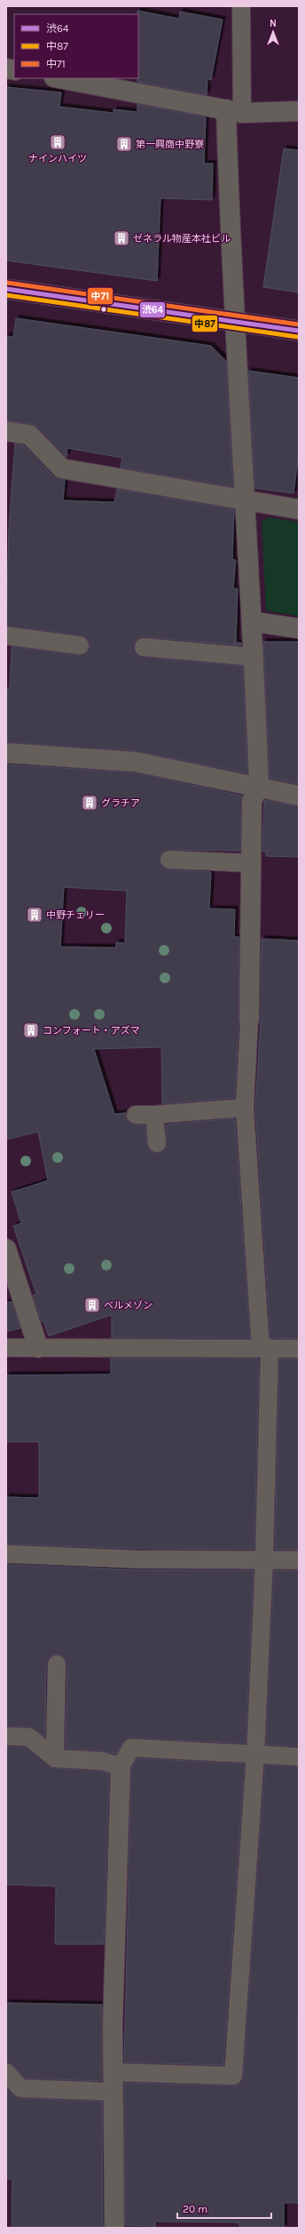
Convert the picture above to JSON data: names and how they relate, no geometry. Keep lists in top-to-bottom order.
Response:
{
  "places": {
    "building": [
      "ナインハイツ",
      "第一興商中野寮",
      "ゼネラル物産本社ビル",
      "グラチア",
      "中野チェリー",
      "コンフォート・アズマ",
      "ベルメゾン"
    ]
  },
  "lines": ["transit line 中71", "transit line 渋64", "transit line 中87"],
  "legend": ["渋64", "中87", "中71"],
  "scale_bar": "20 m",
  "north": "top"
}
